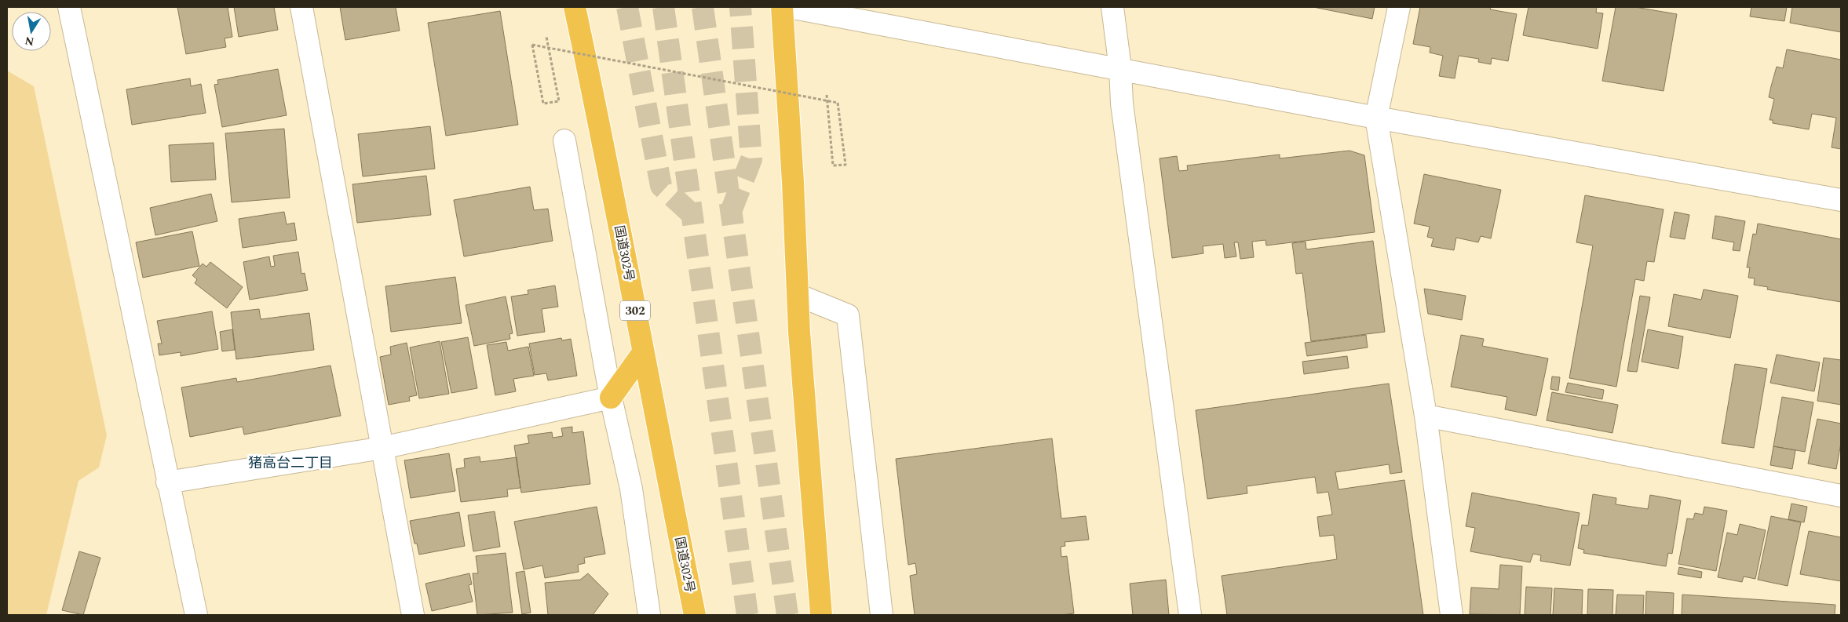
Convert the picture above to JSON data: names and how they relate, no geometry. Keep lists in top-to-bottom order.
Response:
{
  "streets": {
    "highway": ["国道302号", "302"]
  },
  "districts": ["猪高台二丁目"],
  "north": "bottom"
}
